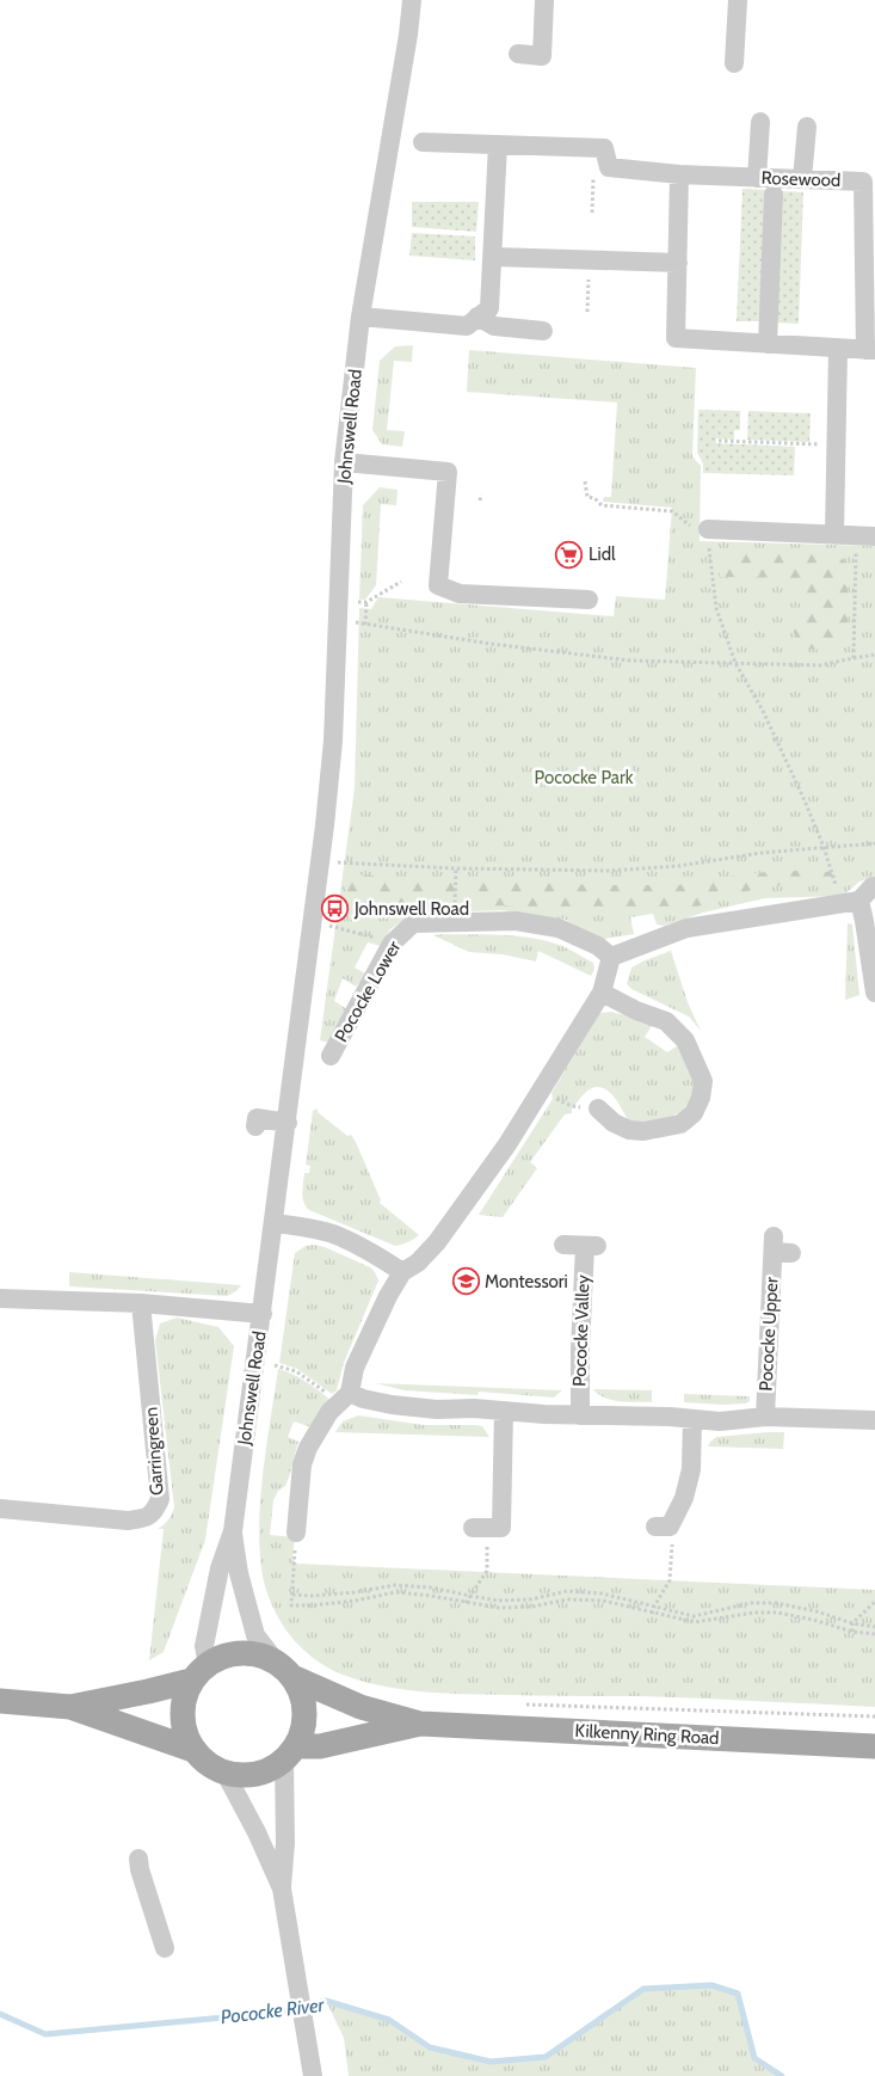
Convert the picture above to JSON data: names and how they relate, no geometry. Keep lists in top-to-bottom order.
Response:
{
  "streets": {
    "main road": ["Kilkenny Ring Road"],
    "street": [
      "Rosewood",
      "Johnswell Road",
      "Pococke Lower",
      "Pococke Valley",
      "Pococke Upper",
      "Garringreen"
    ]
  },
  "crossings": [
    ["Johnswell Road", "Kilkenny Ring Road"]
  ],
  "water": ["Pococke River"],
  "parks": ["Pococke Park"],
  "places": {
    "supermarket": ["Lidl"],
    "bus stop": ["Johnswell Road"],
    "school or university": ["Montessori"]
  }
}
